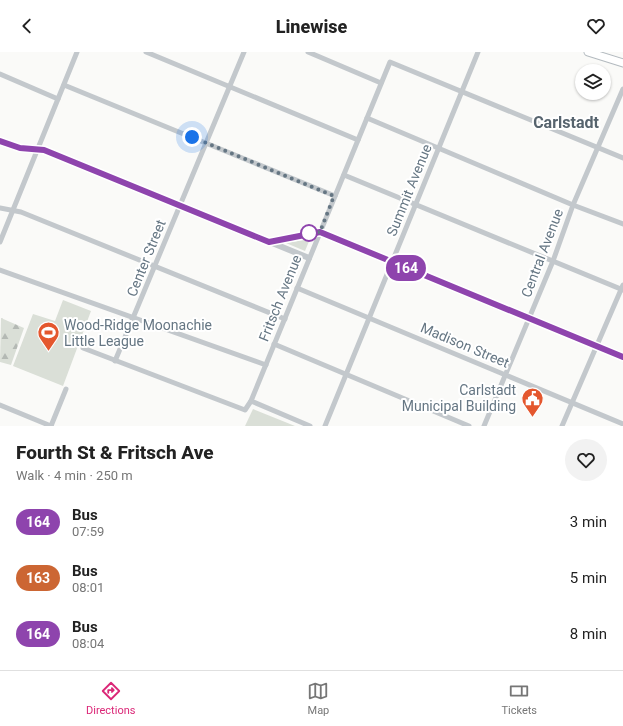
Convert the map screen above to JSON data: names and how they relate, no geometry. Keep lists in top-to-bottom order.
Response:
{
  "streets": {
    "street": [
      "Summit Avenue",
      "Central Avenue",
      "Center Street",
      "Fritsch Avenue",
      "Madison Street"
    ]
  },
  "crossings": [
    ["Summit Avenue", "Fritsch Avenue"],
    ["Summit Avenue", "Madison Street"],
    ["Central Avenue", "Madison Street"],
    ["Center Street", "Fritsch Avenue"],
    ["Fritsch Avenue", "Madison Street"]
  ],
  "districts": ["Carlstadt"],
  "places": {
    "sports": ["Wood-Ridge Moonachie Little League"],
    "public building": ["Carlstadt Municipal Building"]
  },
  "lines": ["bus line 164"],
  "page": {
    "header": "Linewise",
    "on_map": "164",
    "heading": ["Fourth St & Fritsch Ave", "Walk · 4 min · 250 m"],
    "list": [
      {
        "mark": "164",
        "name": "Bus",
        "note": "07:59",
        "value": "3 min"
      },
      {
        "mark": "163",
        "name": "Bus",
        "note": "08:01",
        "value": "5 min"
      },
      {
        "mark": "164",
        "name": "Bus",
        "note": "08:04",
        "value": "8 min"
      }
    ],
    "tabs": ["Directions", "Map", "Tickets"]
  }
}
